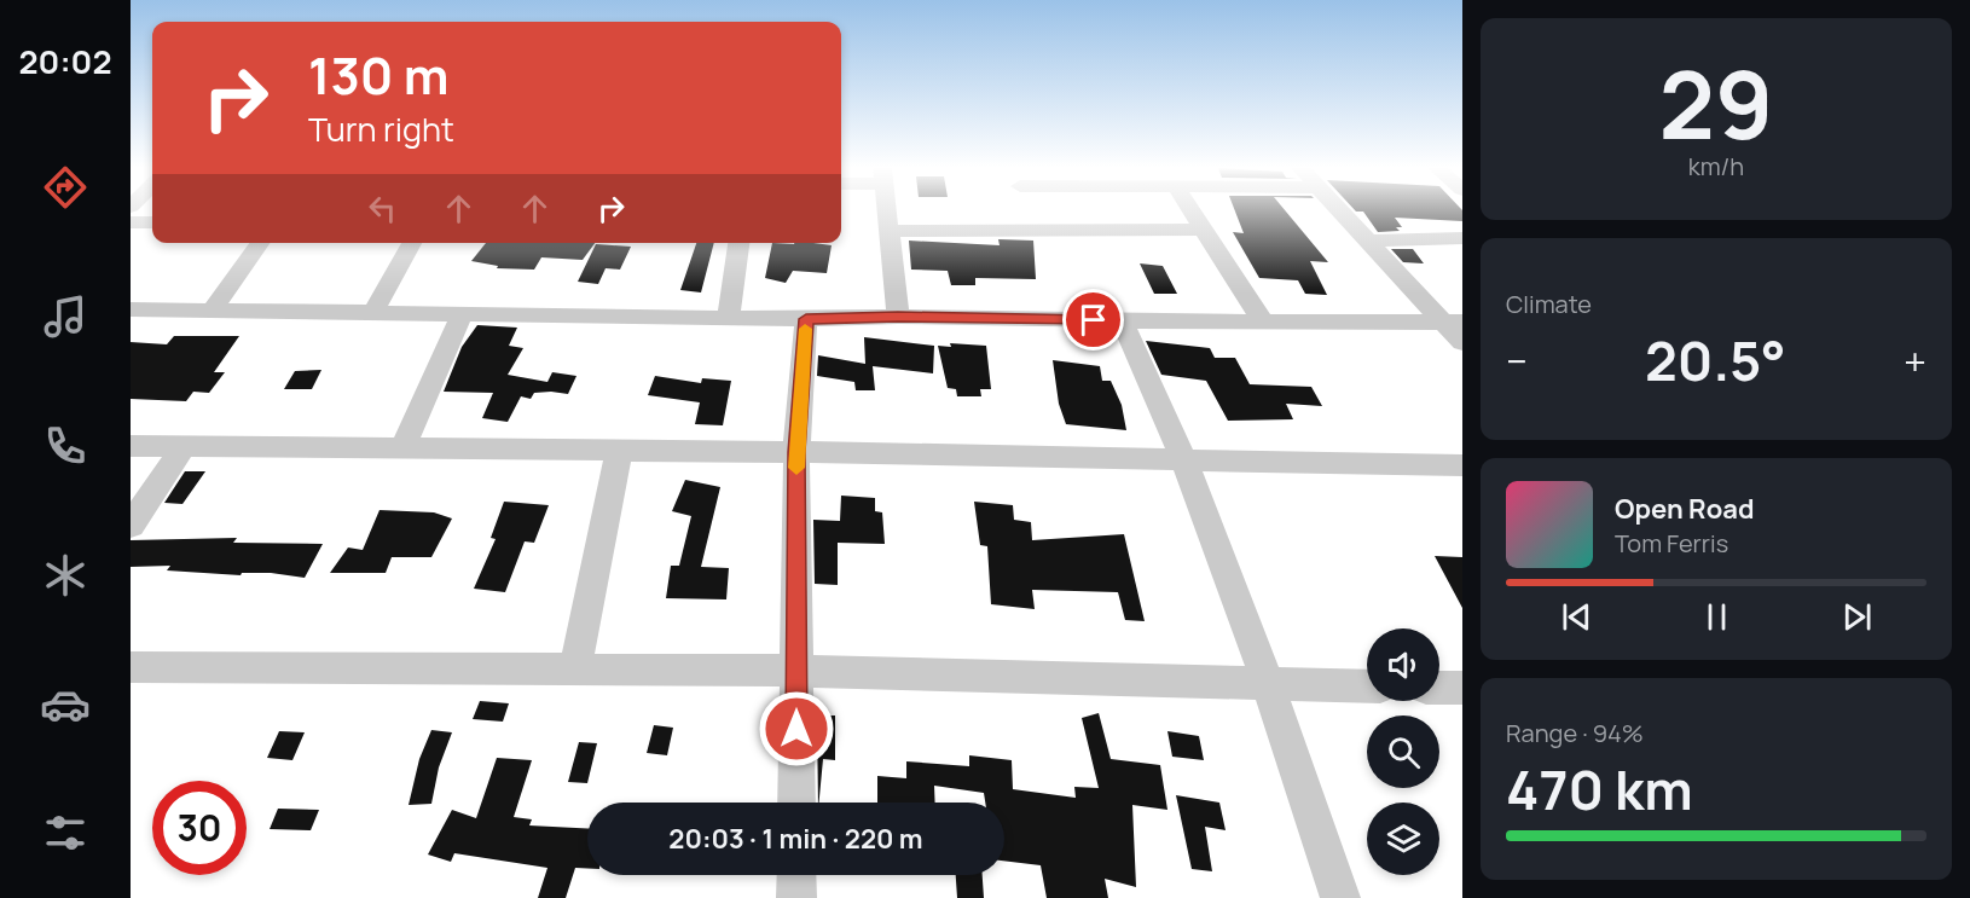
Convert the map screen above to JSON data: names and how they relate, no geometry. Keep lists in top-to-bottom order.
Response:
{
  "page": {
    "tabs": "20:02",
    "tile": [
      ["29", "km/h"],
      "Climate",
      ["Range · 94%", "470 km"]
    ],
    "turn": ["130 m", "Turn right"],
    "heat": ["−", "20.5°", "+"],
    "song": ["Open Road", "Tom Ferris"],
    "limit": "30",
    "trip": "20:03 · 1 min · 220 m"
  }
}
